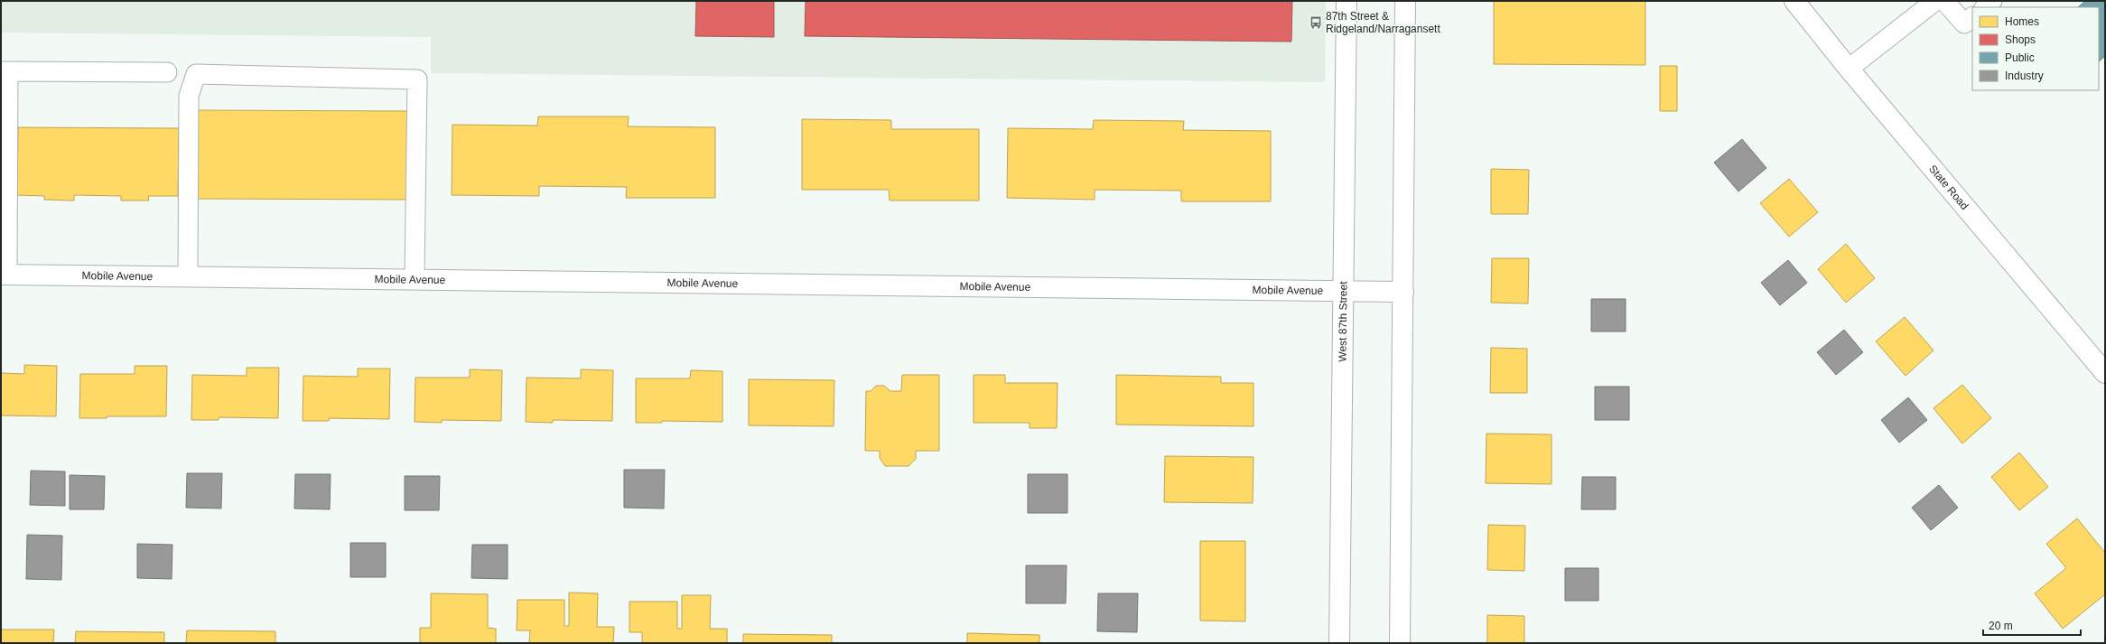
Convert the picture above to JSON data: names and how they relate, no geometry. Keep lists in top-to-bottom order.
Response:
{
  "streets": {
    "street": ["State Road", "Mobile Avenue", "West 87th Street"]
  },
  "crossings": [
    ["Mobile Avenue", "West 87th Street"]
  ],
  "places": {
    "bus stop": ["87th Street & Ridgeland/Narragansett"]
  },
  "legend": [
    "Homes",
    "Shops",
    "Public",
    "Industry"
  ],
  "scale_bar": "20 m"
}
